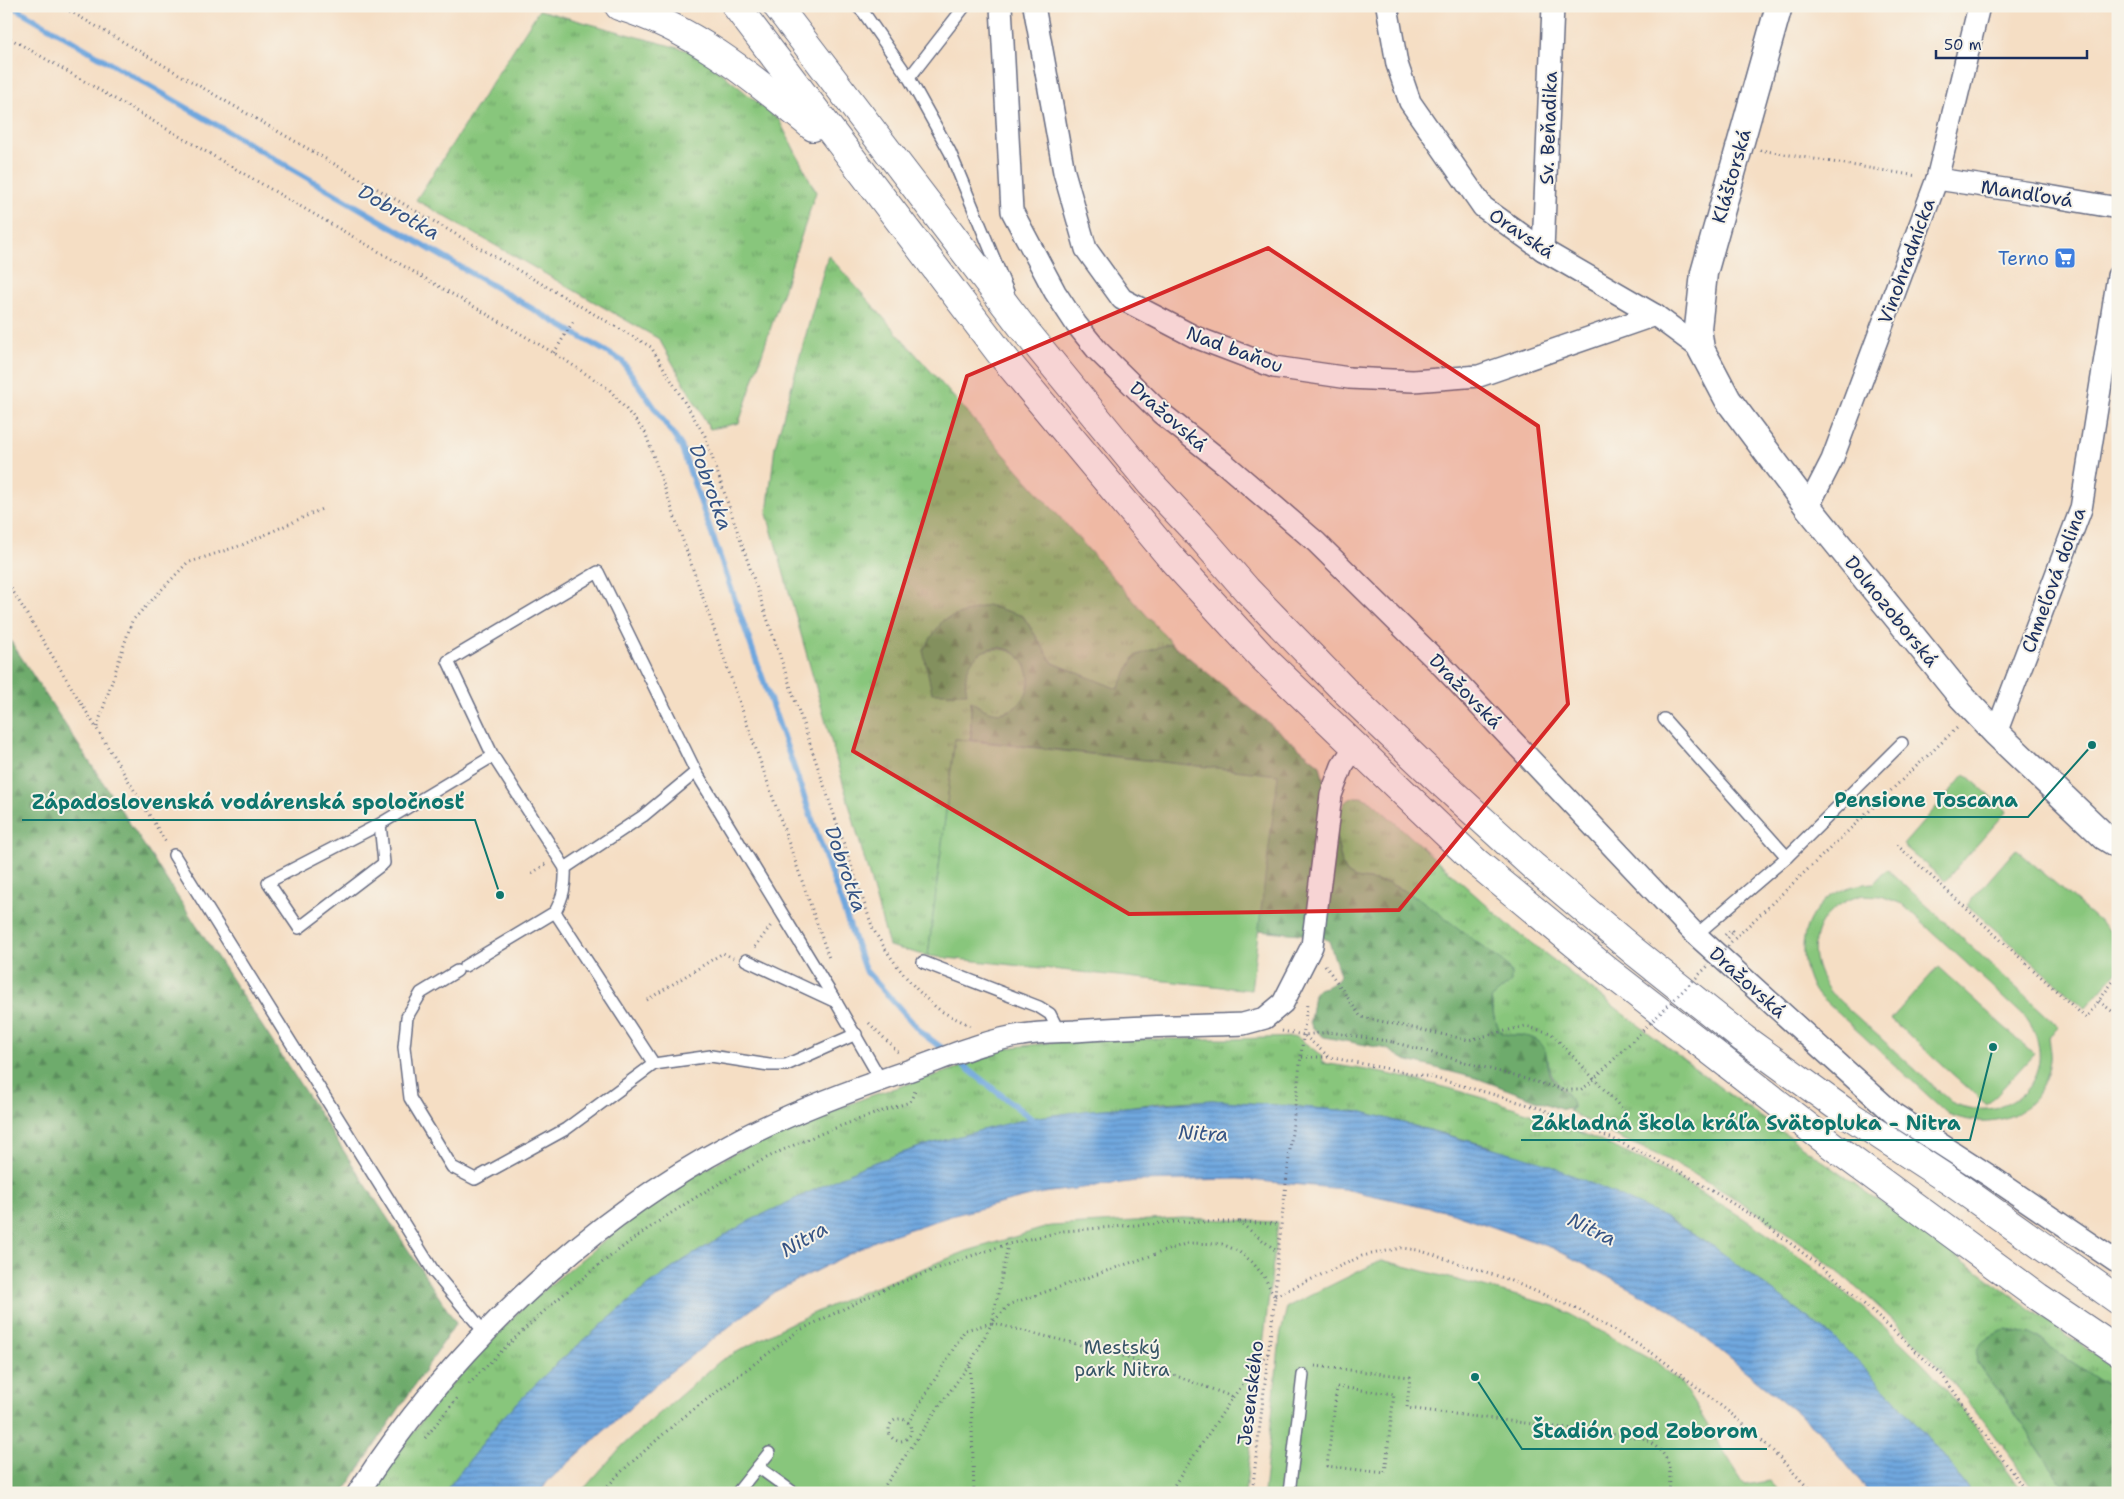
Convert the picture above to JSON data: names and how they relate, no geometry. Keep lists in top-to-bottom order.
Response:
{
  "streets": {
    "street": [
      "Sv. Beňadika",
      "Kláštorská",
      "Mandľová",
      "Oravská",
      "Vinohradnícka",
      "Nad baňou",
      "Dražovská",
      "Chmeľová dolina",
      "Dolnozoborská"
    ],
    "path": ["Jesenského"]
  },
  "crossings": [
    ["Sv. Beňadika", "Oravská"],
    ["Kláštorská", "Oravská"],
    ["Kláštorská", "Dolnozoborská"],
    ["Mandľová", "Vinohradnícka"],
    ["Oravská", "Nad baňou"],
    ["Oravská", "Dolnozoborská"],
    ["Vinohradnícka", "Dolnozoborská"],
    ["Chmeľová dolina", "Dolnozoborská"]
  ],
  "water": ["Dobrotka", "Nitra"],
  "parks": ["Mestský park Nitra"],
  "places": {
    "supermarket": ["Terno"],
    "other": [
      "Pensione Toscana",
      "Západoslovenská vodárenská spoločnosť",
      "Základná škola kráľa Svätopluka - Nitra",
      "Štadión pod Zoborom"
    ]
  },
  "scale_bar": "50 m"
}
